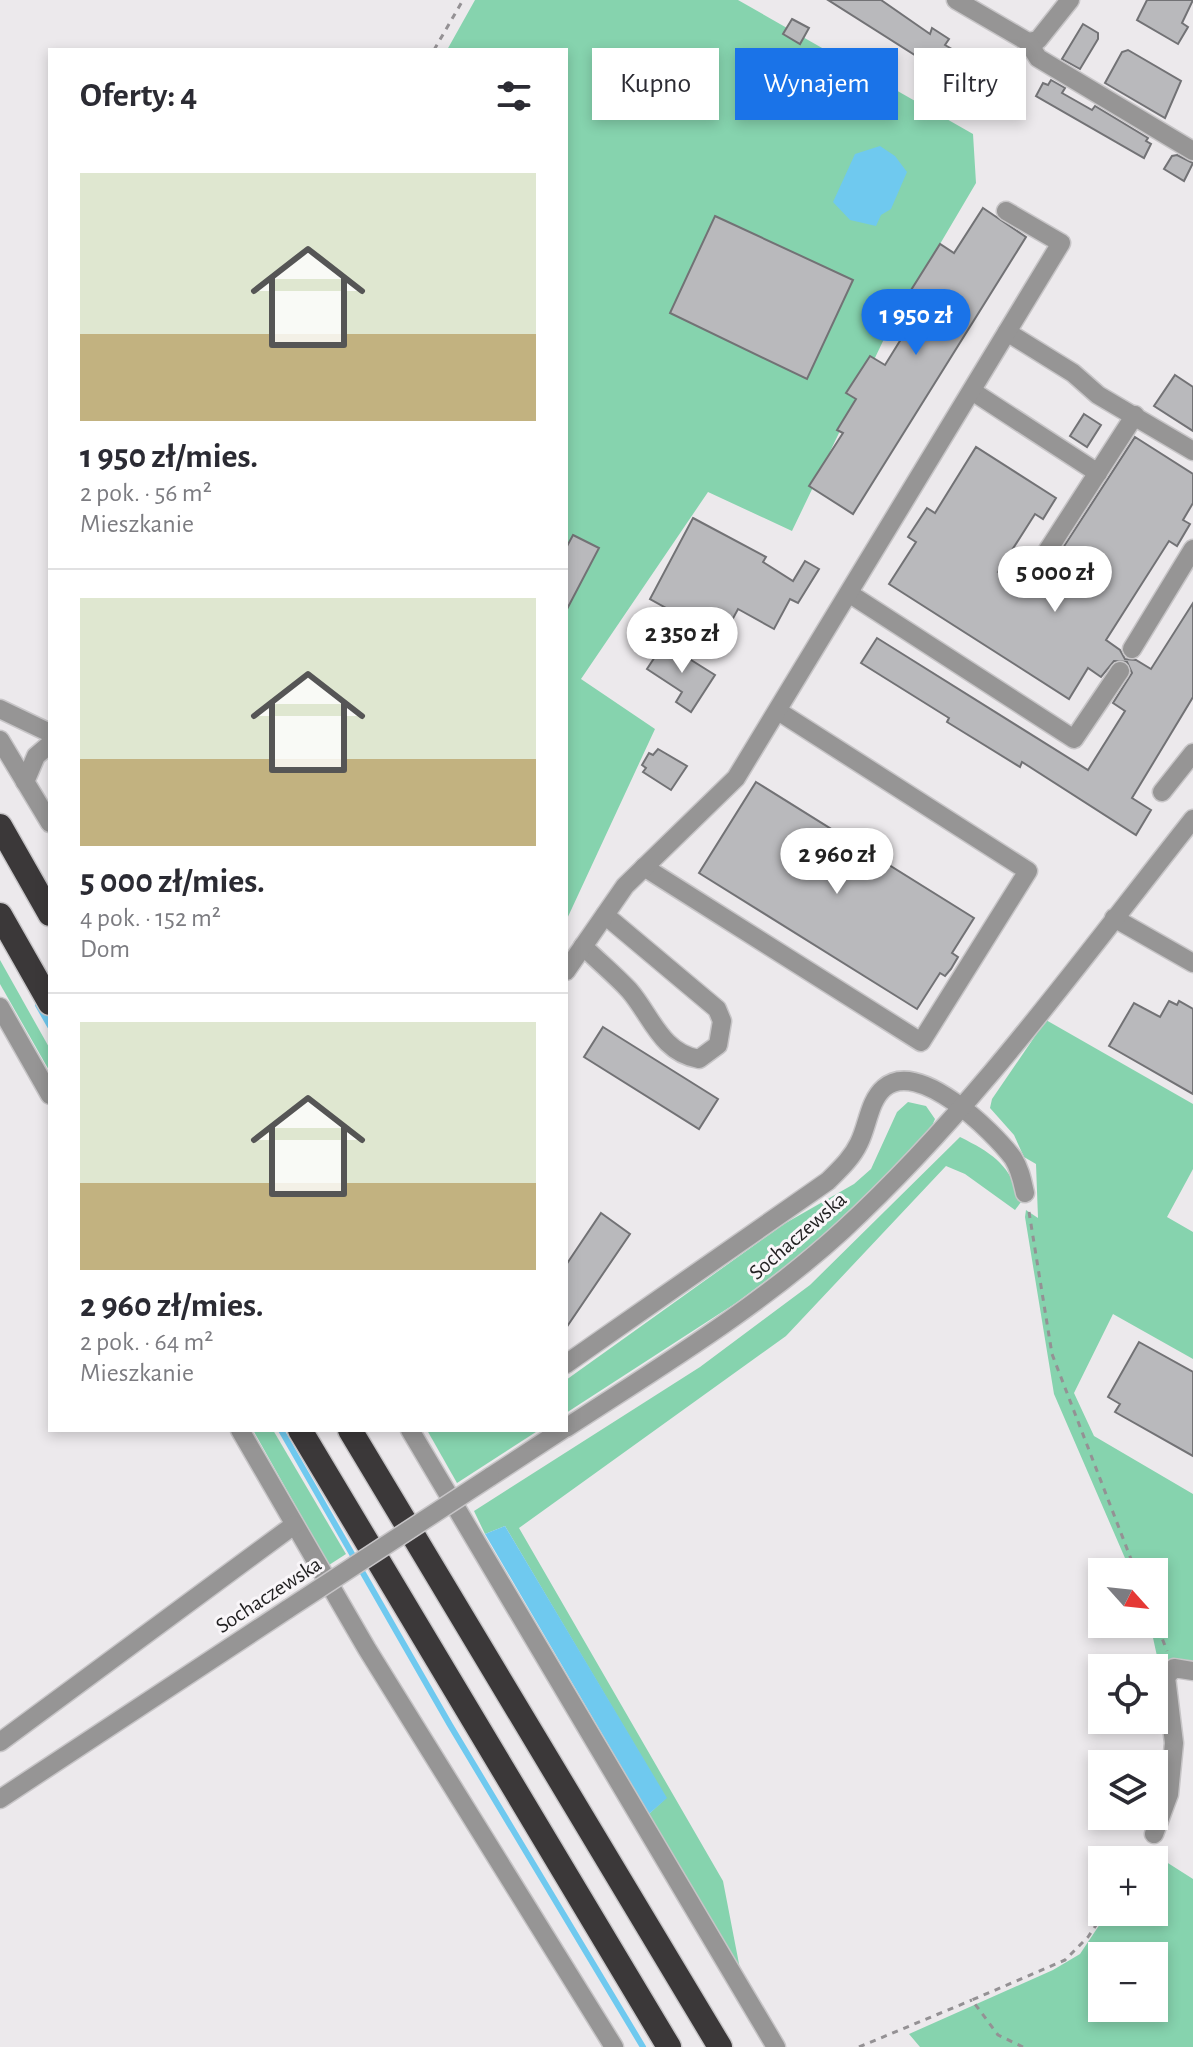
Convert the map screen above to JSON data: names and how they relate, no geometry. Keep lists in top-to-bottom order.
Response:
{
  "streets": {
    "street": ["Sochaczewska"]
  },
  "north": "bottom right",
  "page": {
    "chip": ["Kupno", "Wynajem", "Filtry"],
    "heading": "Oferty: 4",
    "list": [
      {
        "name": "1 950 zł/mies.",
        "note": "2 pok. · 56 m² · Mieszkanie"
      },
      {
        "name": "5 000 zł/mies.",
        "note": "4 pok. · 152 m² · Dom"
      },
      {
        "name": "2 960 zł/mies.",
        "note": "2 pok. · 64 m² · Mieszkanie"
      }
    ],
    "price": [
      "1 950 zł",
      "5 000 zł",
      "2 350 zł",
      "2 960 zł"
    ],
    "map_buttons": ["+", "−"]
  }
}
